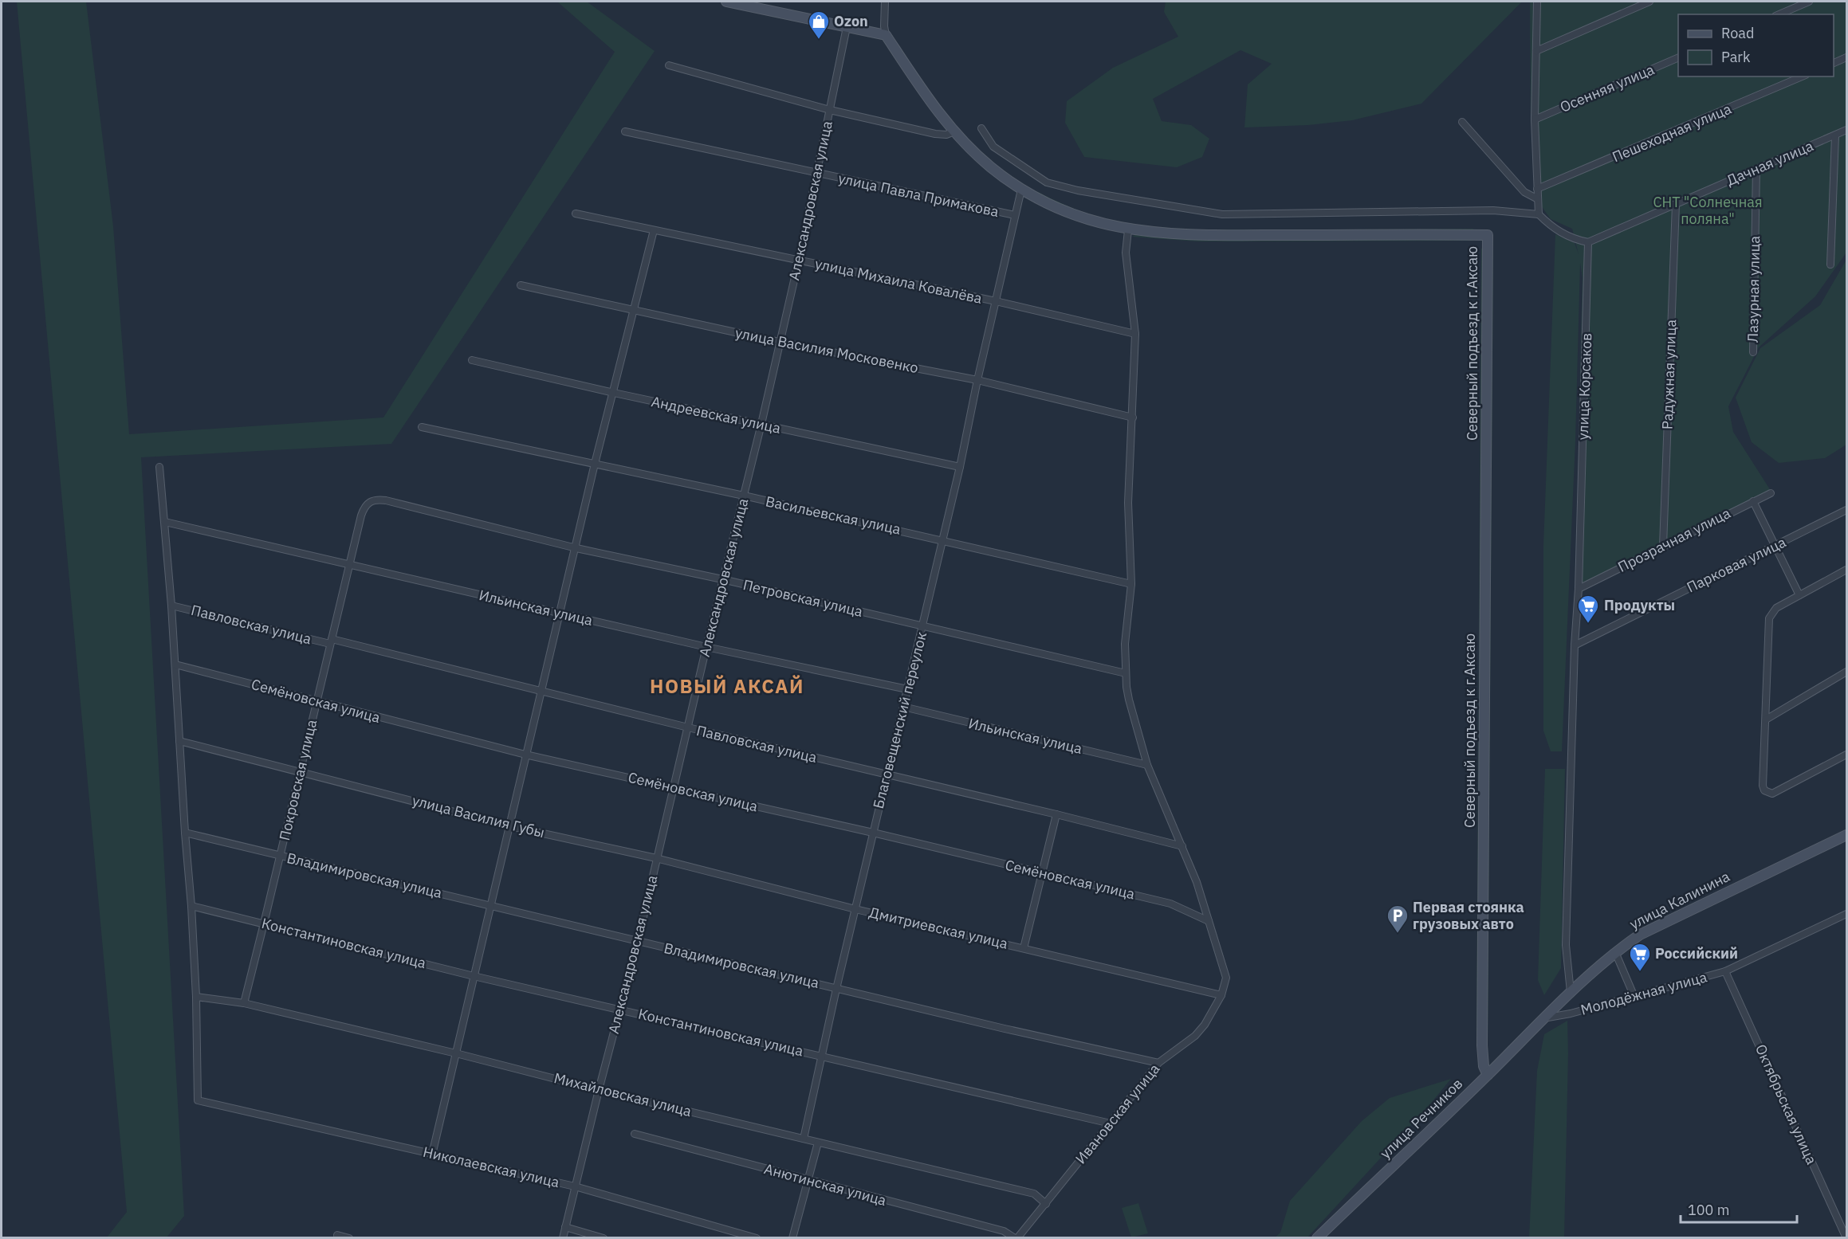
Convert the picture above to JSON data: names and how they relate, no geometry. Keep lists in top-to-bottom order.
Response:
{
  "streets": {
    "street": [
      "Осенняя улица",
      "Пешеходная улица",
      "Дачная улица",
      "улица Павла Примакова",
      "Александровская улица",
      "улица Михаила Ковалёва",
      "Лазурная улица",
      "Северный подъезд к г.Аксаю",
      "улица Василия Московенко",
      "Радужная улица",
      "улица Корсаков",
      "Андреевская улица",
      "Васильевская улица",
      "Прозрачная улица",
      "Парковая улица",
      "Петровская улица",
      "Ильинская улица",
      "Павловская улица",
      "Семёновская улица",
      "Благовещенский переулок",
      "Покровская улица",
      "улица Василия Губы",
      "Владимировская улица",
      "улица Калинина",
      "Дмитриевская улица",
      "Константиновская улица",
      "Молодёжная улица",
      "Михайловская улица",
      "Октябрьская улица",
      "Ивановская улица",
      "улица Речников",
      "Николаевская улица",
      "Анютинская улица"
    ]
  },
  "crossings": [
    ["Дачная улица", "Лазурная улица"],
    ["Дачная улица", "Радужная улица"],
    ["Дачная улица", "улица Корсаков"],
    ["улица Павла Примакова", "Александровская улица"],
    ["улица Павла Примакова", "Благовещенский переулок"],
    ["Александровская улица", "улица Михаила Ковалёва"],
    ["Александровская улица", "улица Василия Московенко"],
    ["Александровская улица", "Андреевская улица"],
    ["Александровская улица", "Васильевская улица"],
    ["Александровская улица", "Петровская улица"],
    ["Александровская улица", "Ильинская улица"],
    ["Александровская улица", "Павловская улица"],
    ["Александровская улица", "Семёновская улица"],
    ["Александровская улица", "улица Василия Губы"],
    ["Александровская улица", "Владимировская улица"],
    ["Александровская улица", "Дмитриевская улица"],
    ["Александровская улица", "Константиновская улица"],
    ["Александровская улица", "Михайловская улица"],
    ["Александровская улица", "Николаевская улица"],
    ["улица Михаила Ковалёва", "Благовещенский переулок"],
    ["Северный подъезд к г.Аксаю", "Благовещенский переулок"],
    ["Северный подъезд к г.Аксаю", "улица Речников"],
    ["улица Василия Московенко", "Благовещенский переулок"],
    ["Радужная улица", "Прозрачная улица"],
    ["улица Корсаков", "Прозрачная улица"],
    ["улица Корсаков", "Парковая улица"],
    ["улица Корсаков", "улица Калинина"],
    ["Андреевская улица", "Благовещенский переулок"],
    ["Васильевская улица", "Благовещенский переулок"],
    ["Петровская улица", "Благовещенский переулок"],
    ["Петровская улица", "Покровская улица"],
    ["Ильинская улица", "Благовещенский переулок"],
    ["Ильинская улица", "Покровская улица"],
    ["Павловская улица", "Благовещенский переулок"],
    ["Павловская улица", "Покровская улица"],
    ["Семёновская улица", "Благовещенский переулок"],
    ["Семёновская улица", "Покровская улица"],
    ["Благовещенский переулок", "Владимировская улица"],
    ["Благовещенский переулок", "Дмитриевская улица"],
    ["Благовещенский переулок", "Константиновская улица"],
    ["Благовещенский переулок", "Михайловская улица"],
    ["Покровская улица", "улица Василия Губы"],
    ["Покровская улица", "Владимировская улица"],
    ["Покровская улица", "Константиновская улица"],
    ["Покровская улица", "Михайловская улица"],
    ["улица Василия Губы", "Дмитриевская улица"],
    ["Владимировская улица", "Ивановская улица"],
    ["улица Калинина", "Молодёжная улица"],
    ["улица Калинина", "улица Речников"],
    ["Дмитриевская улица", "Ивановская улица"],
    ["Константиновская улица", "Ивановская улица"],
    ["Молодёжная улица", "Октябрьская улица"],
    ["Молодёжная улица", "улица Речников"],
    ["Михайловская улица", "Ивановская улица"],
    ["Михайловская улица", "Николаевская улица"],
    ["Ивановская улица", "Анютинская улица"]
  ],
  "districts": ["НОВЫЙ АКСАЙ"],
  "parks": ["СНТ \"Солнечная поляна\""],
  "places": {
    "shop": ["Ozon"],
    "supermarket": ["Продукты", "Российский"],
    "parking": ["Первая стоянка грузовых авто"]
  },
  "legend": ["Road", "Park"],
  "scale_bar": "100 m"
}
